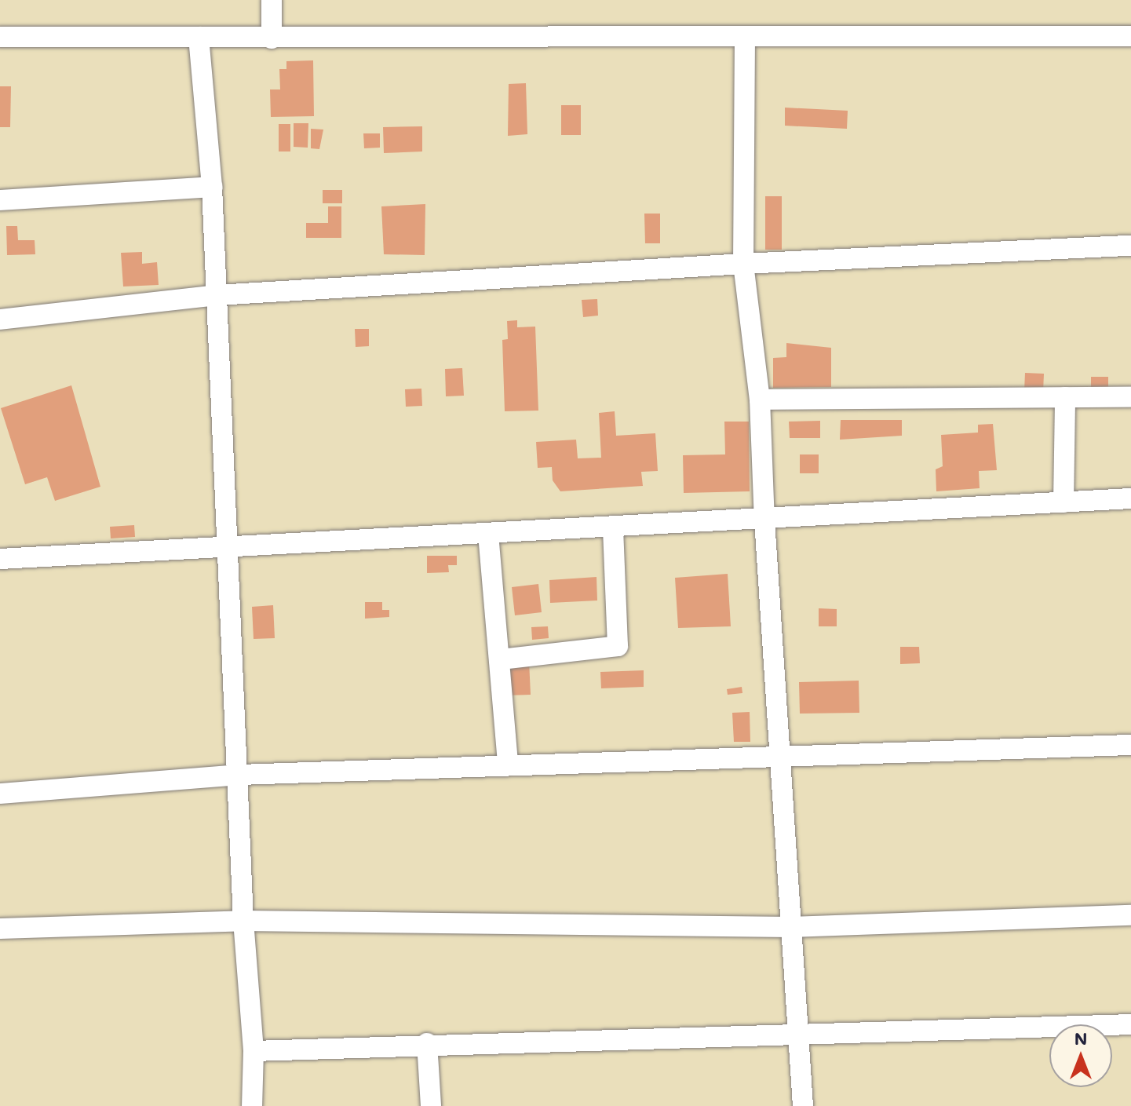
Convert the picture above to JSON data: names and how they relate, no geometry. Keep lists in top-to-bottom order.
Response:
{
  "north": "top"
}
